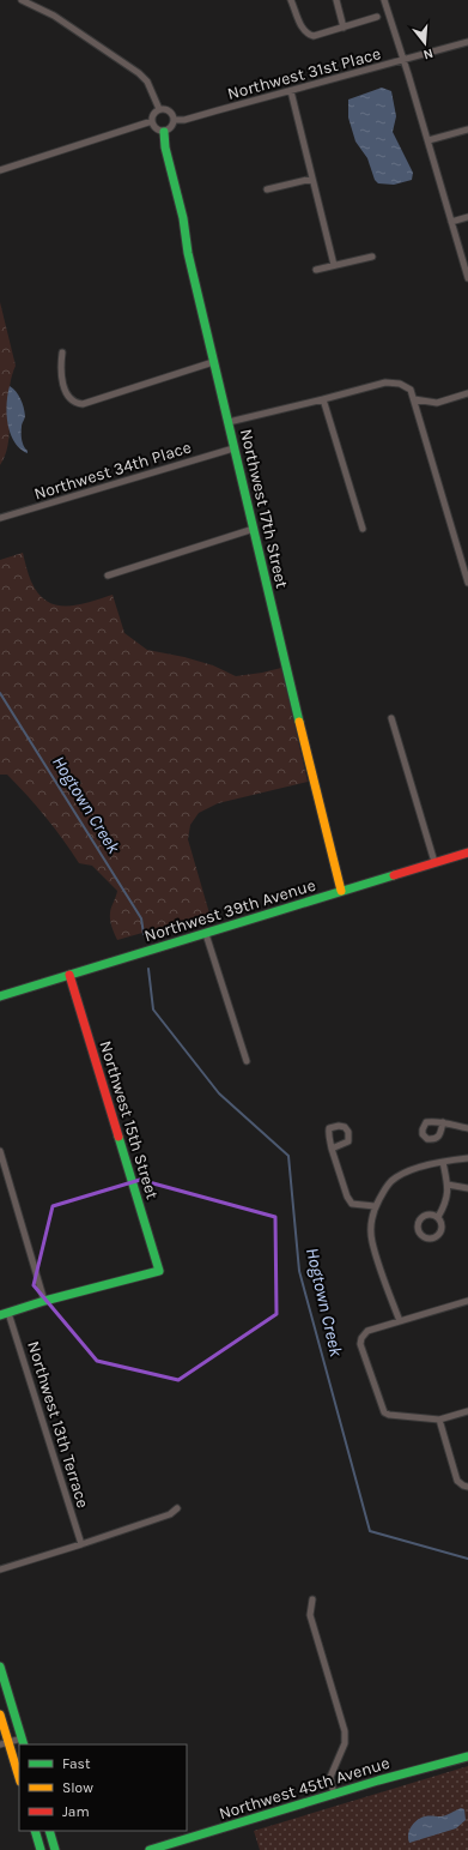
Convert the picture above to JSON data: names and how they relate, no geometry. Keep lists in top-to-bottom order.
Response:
{
  "streets": {
    "street": [
      "Northwest 31st Place",
      "Northwest 34th Place",
      "Northwest 17th Street",
      "Northwest 39th Avenue",
      "Northwest 15th Street",
      "Northwest 13th Terrace",
      "Northwest 45th Avenue"
    ]
  },
  "crossings": [
    ["Northwest 31st Place", "Northwest 17th Street"],
    ["Northwest 34th Place", "Northwest 17th Street"],
    ["Northwest 17th Street", "Northwest 39th Avenue"],
    ["Northwest 39th Avenue", "Northwest 15th Street"]
  ],
  "water": ["Hogtown Creek"],
  "legend": ["Fast", "Slow", "Jam"],
  "north": "bottom"
}
